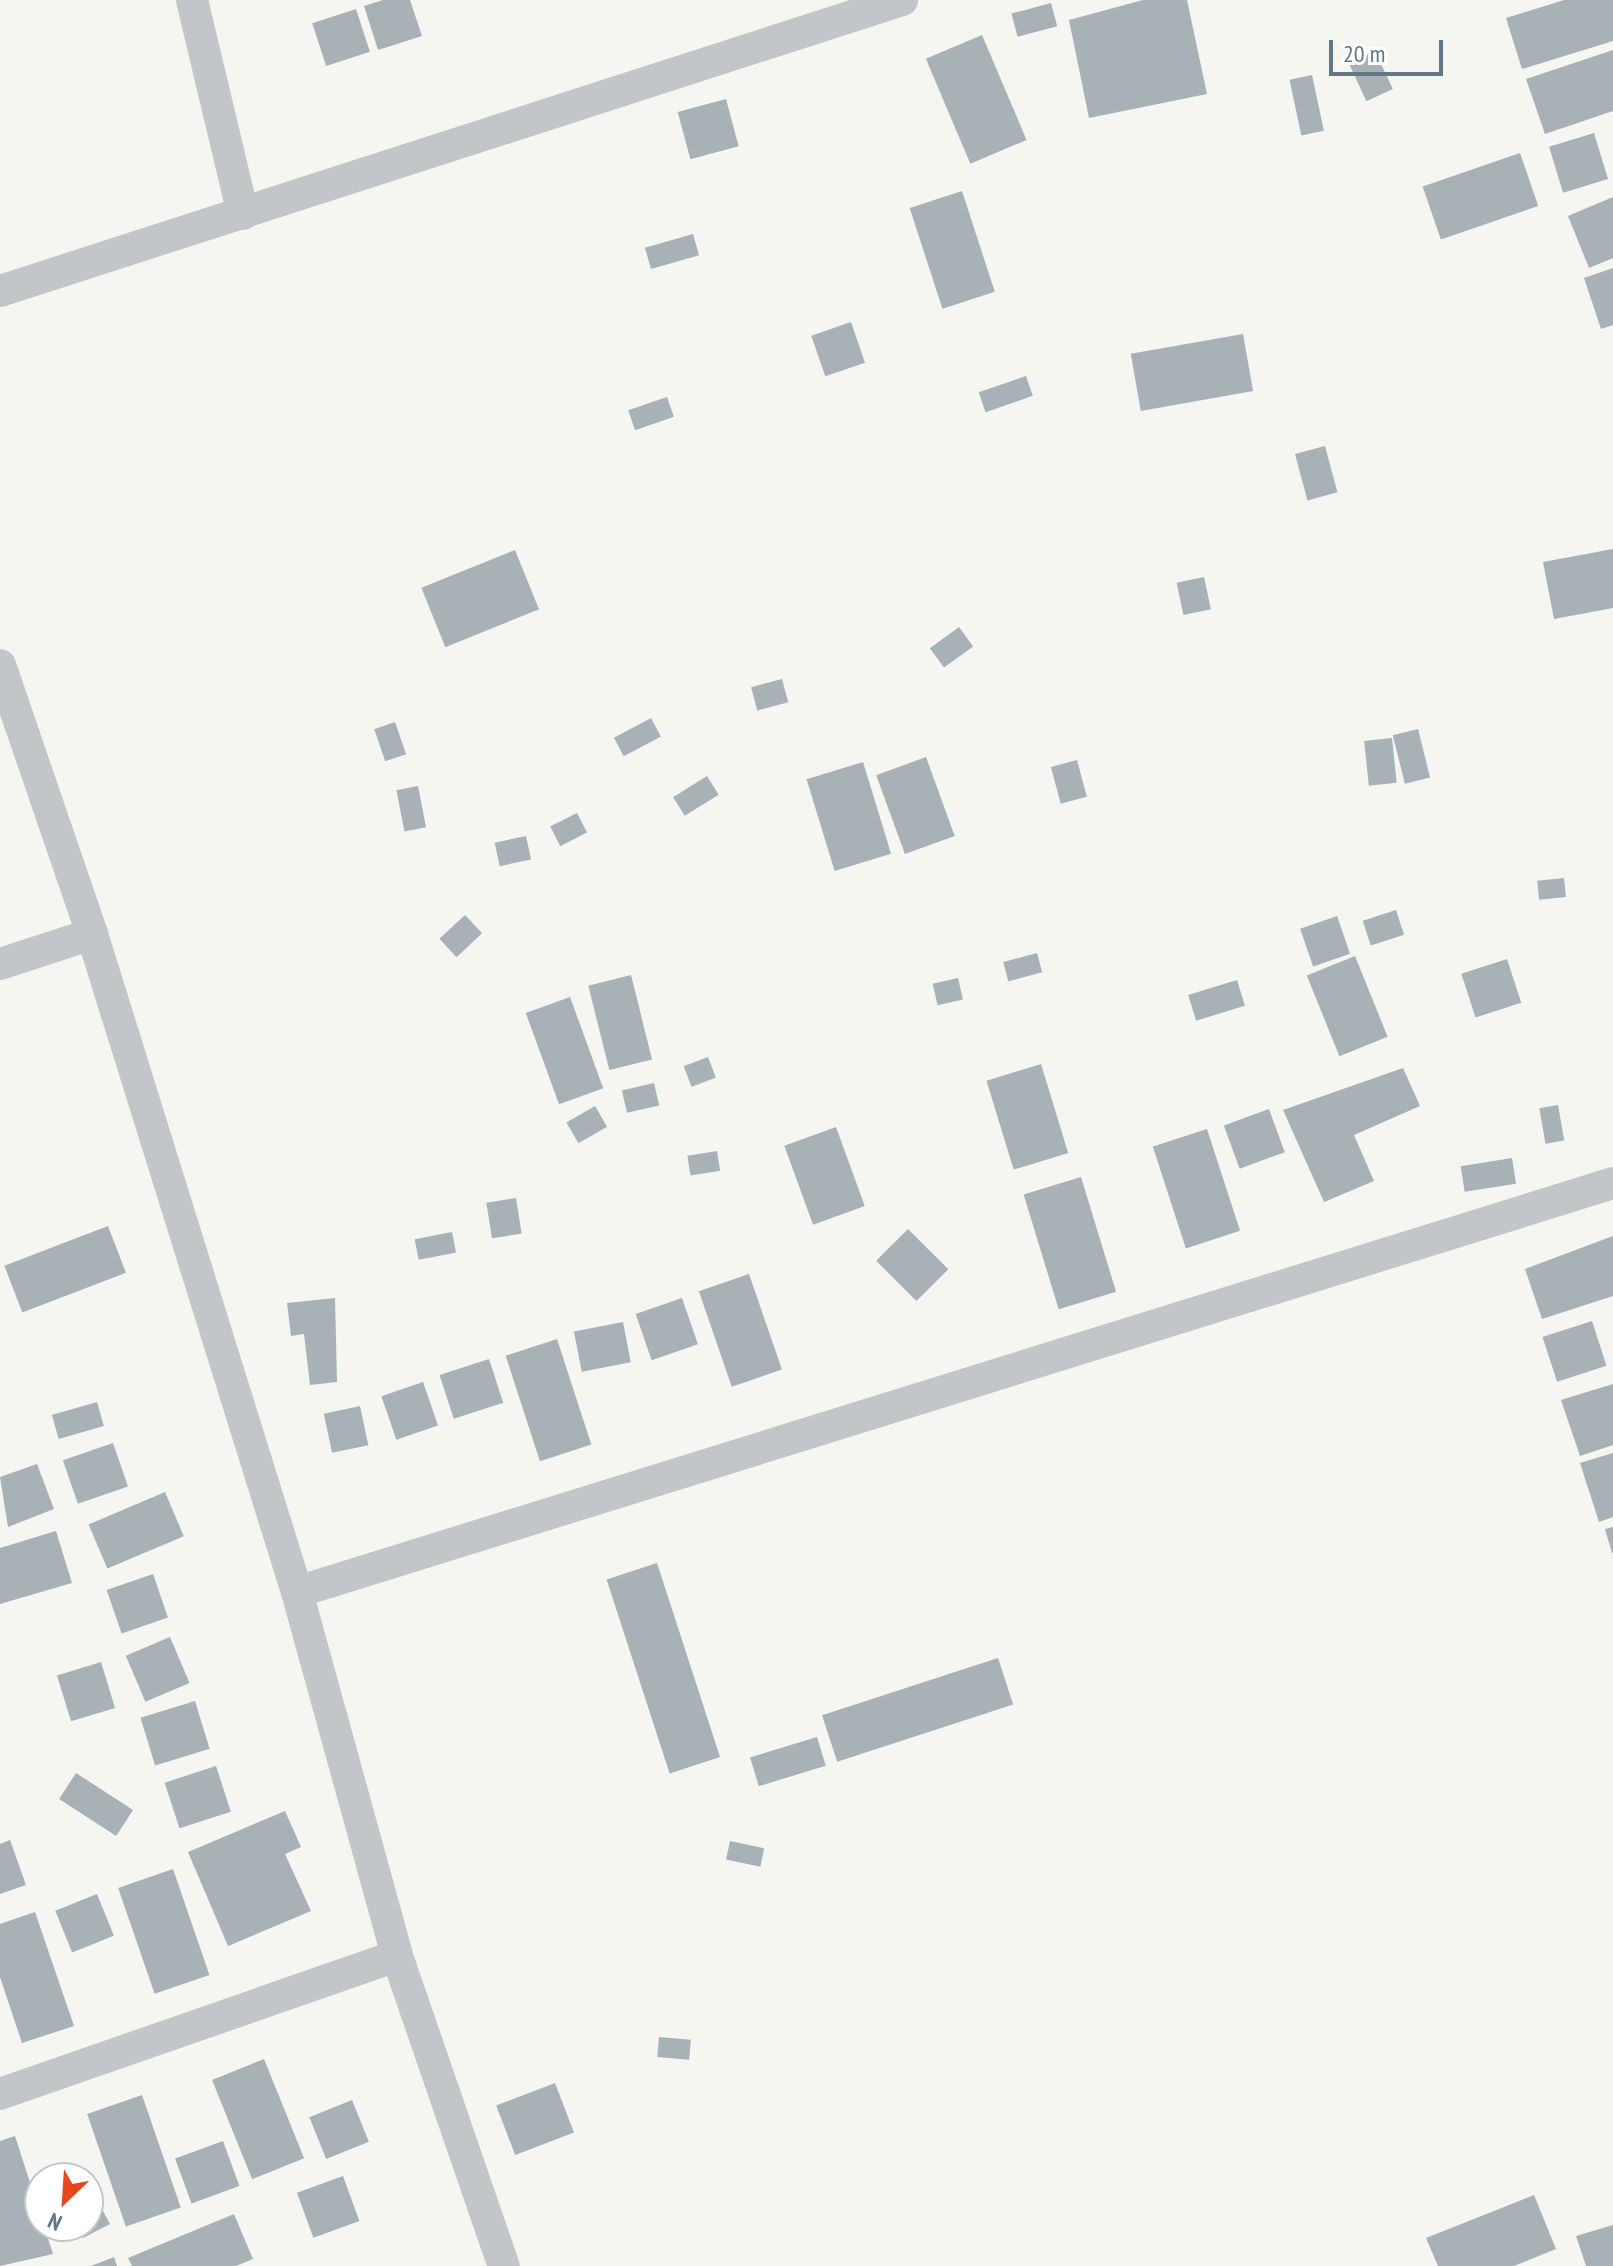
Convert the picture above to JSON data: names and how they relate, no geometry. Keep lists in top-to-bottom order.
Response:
{
  "scale_bar": "20 m",
  "north": "bottom left"
}
